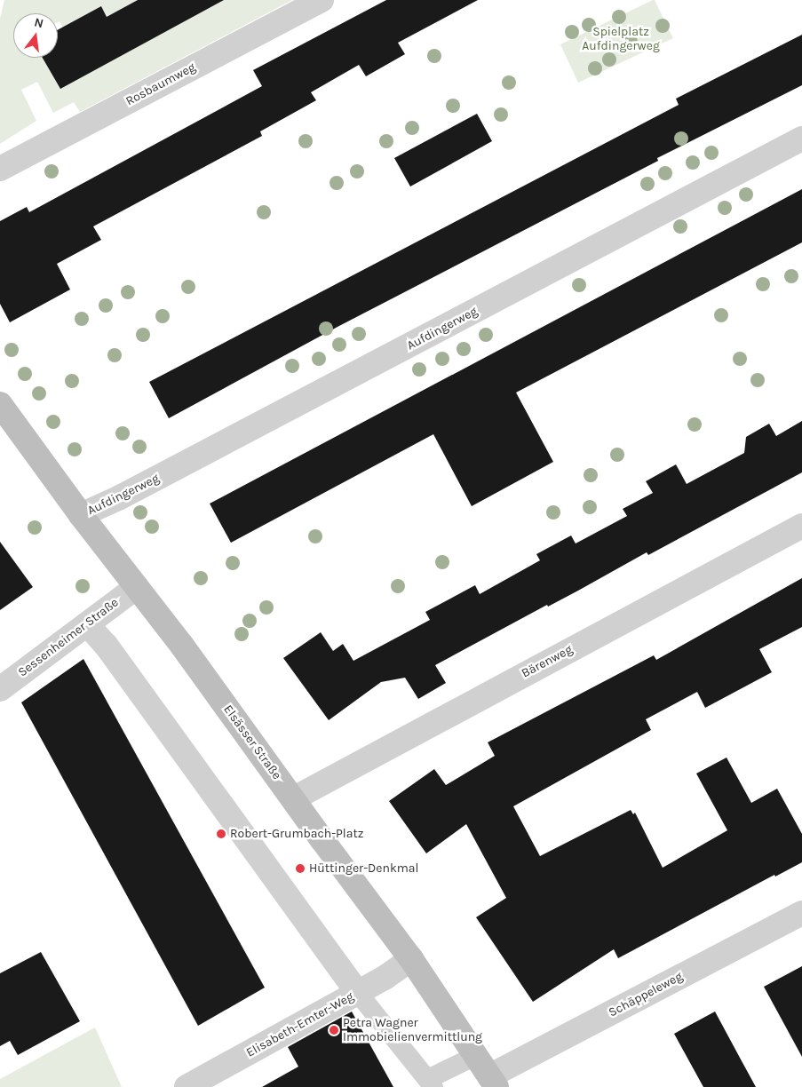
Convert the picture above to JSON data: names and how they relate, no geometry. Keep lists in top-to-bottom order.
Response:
{
  "streets": {
    "main road": ["Elsässer Straße"],
    "street": [
      "Rosbaumweg",
      "Aufdingerweg",
      "Sessenheimer Straße",
      "Bärenweg",
      "Schäppeleweg",
      "Elisabeth-Emter-Weg"
    ]
  },
  "crossings": [
    ["Aufdingerweg", "Elsässer Straße"],
    ["Sessenheimer Straße", "Elsässer Straße"],
    ["Bärenweg", "Elsässer Straße"],
    ["Elsässer Straße", "Schäppeleweg"],
    ["Elsässer Straße", "Elisabeth-Emter-Weg"]
  ],
  "parks": ["Spielplatz Aufdingerweg"],
  "places": ["Robert-Grumbach-Platz", "Hüttinger-Denkmal", "Petra Wagner Immobielienvermittlung"],
  "north": "top"
}
